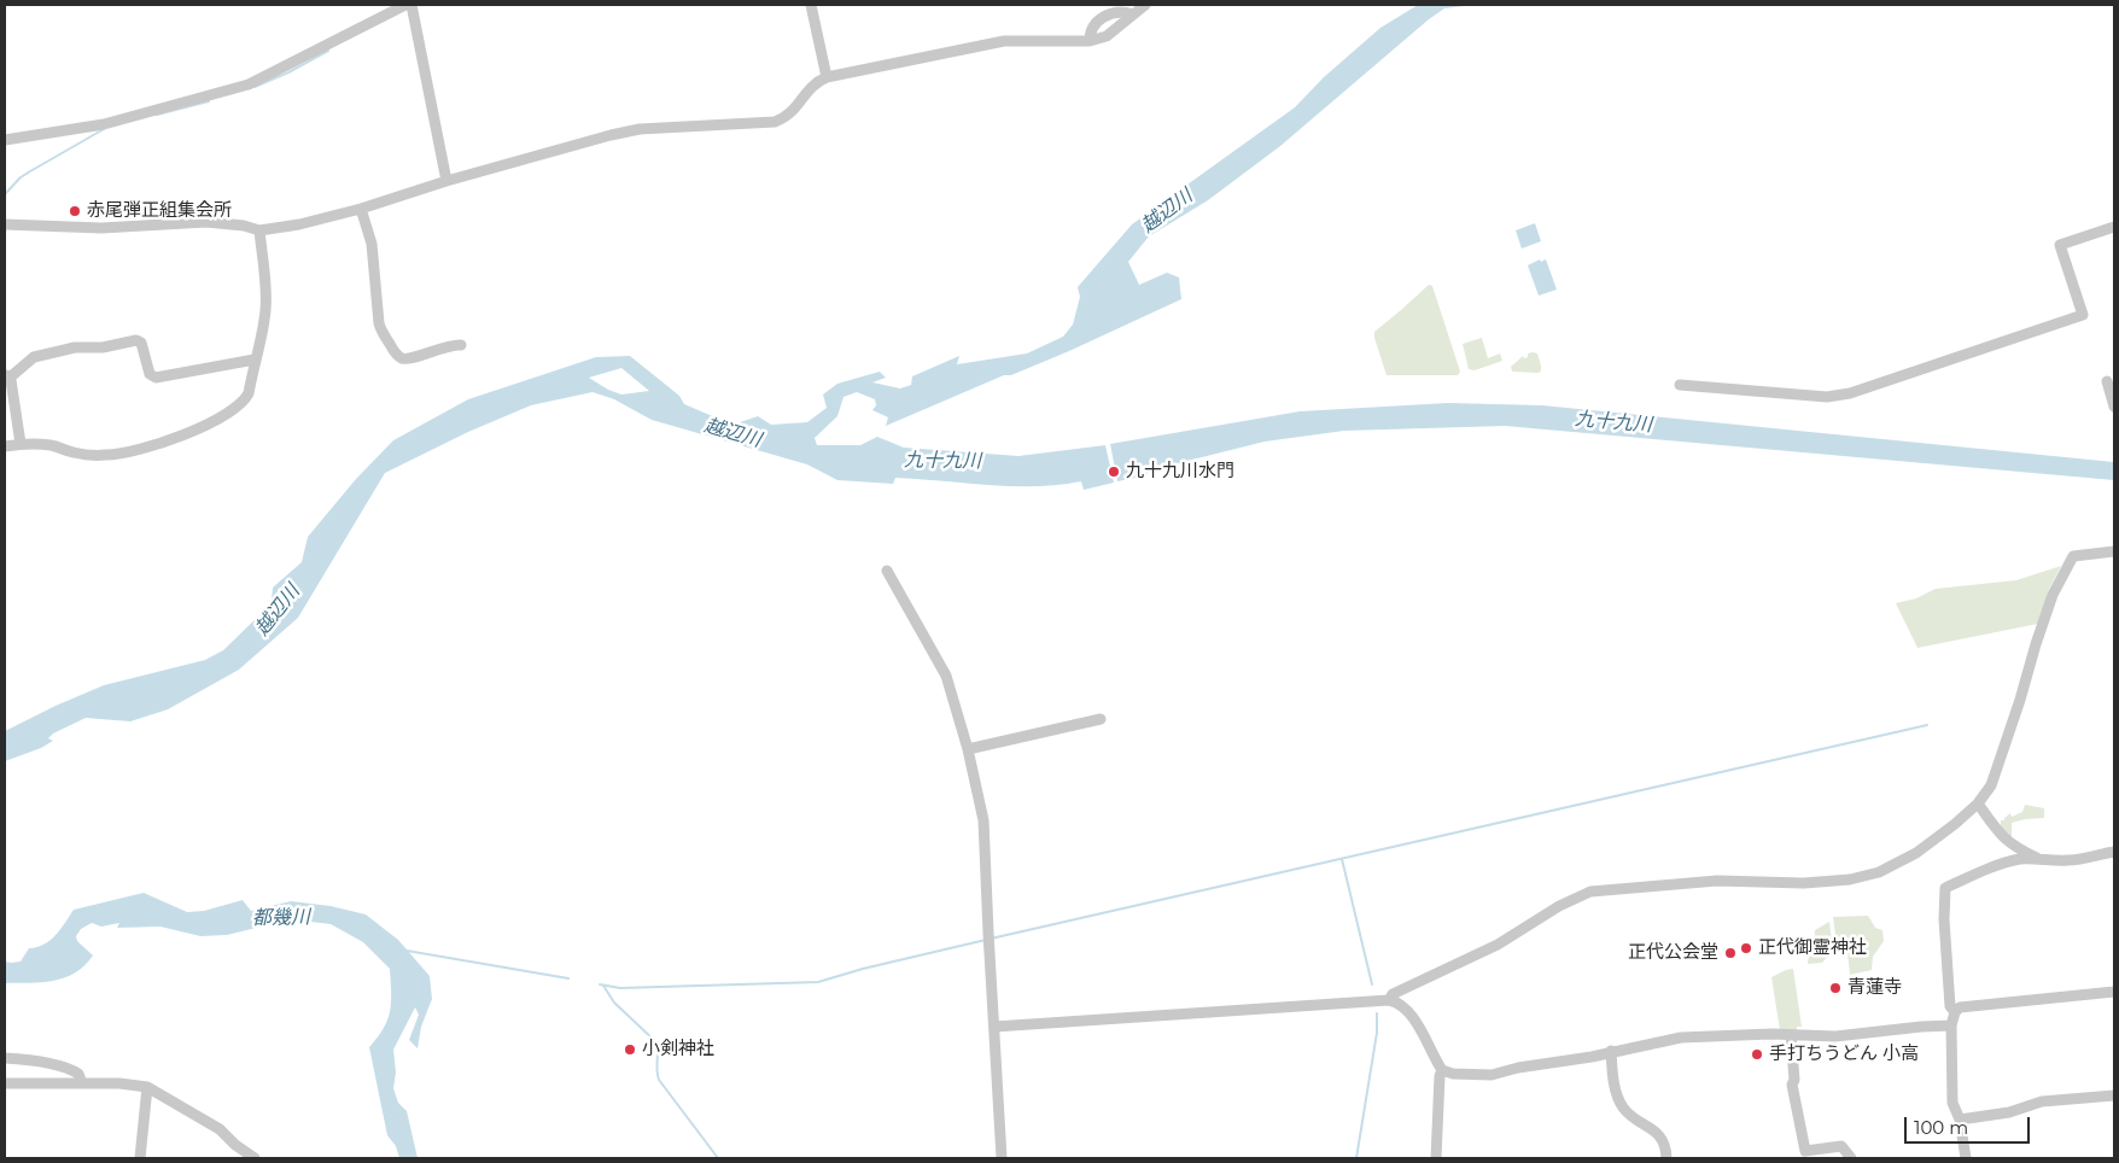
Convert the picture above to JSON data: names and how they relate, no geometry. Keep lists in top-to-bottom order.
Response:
{
  "water": ["越辺川", "九十九川", "都幾川"],
  "places": [
    "赤尾弾正組集会所",
    "九十九川水門",
    "正代御霊神社",
    "正代公会堂",
    "青蓮寺",
    "小剣神社",
    "手打ちうどん 小高"
  ],
  "scale_bar": "100 m"
}
